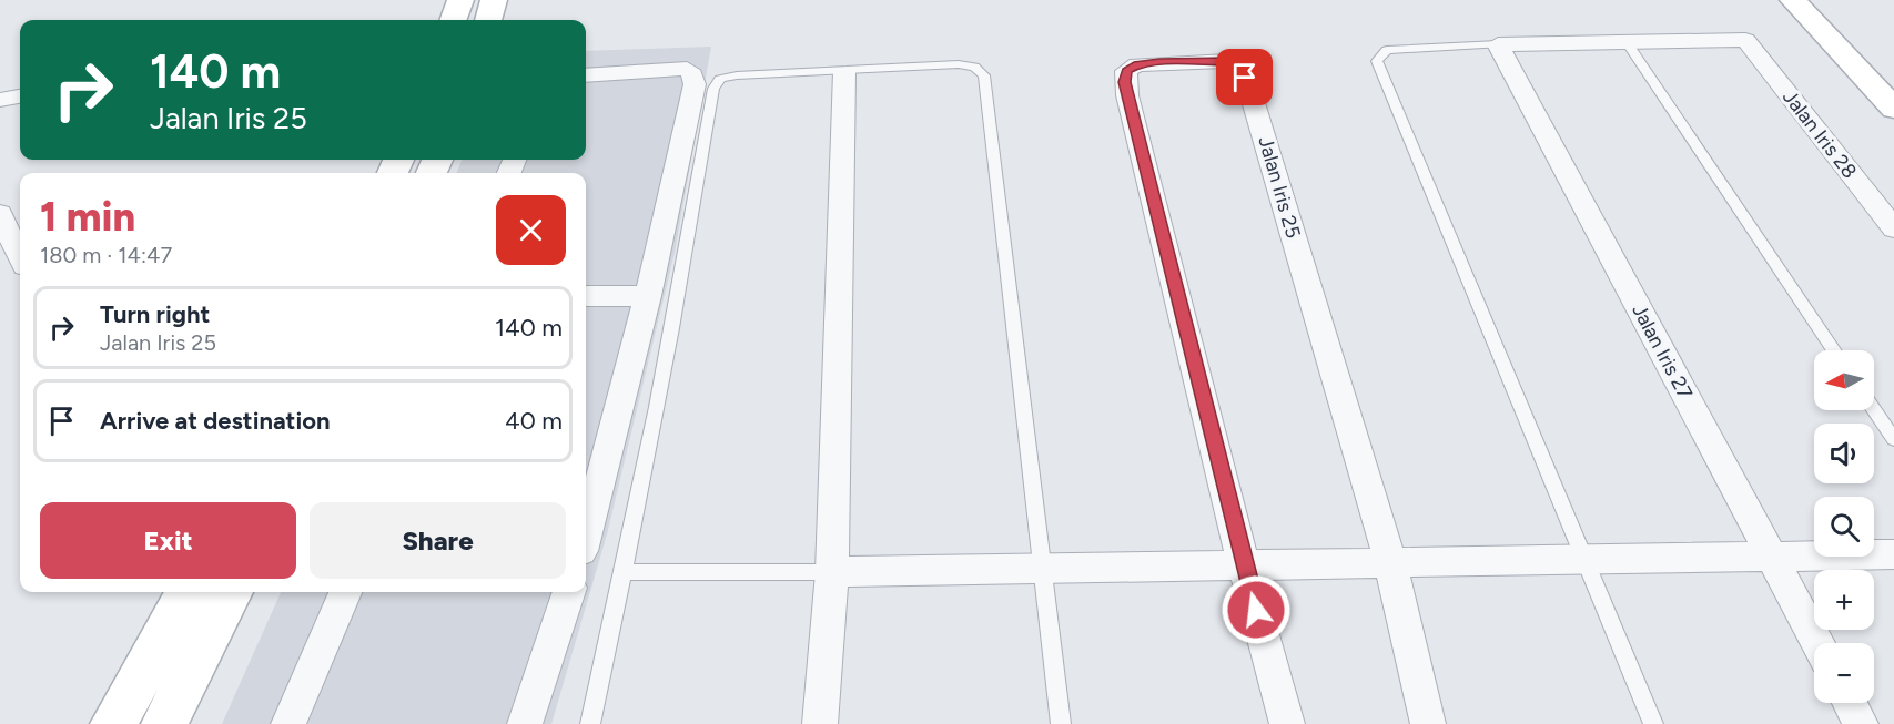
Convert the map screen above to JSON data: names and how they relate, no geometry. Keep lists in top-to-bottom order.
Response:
{
  "streets": {
    "street": ["Jalan Iris 28", "Jalan Iris 25", "Jalan Iris 27"]
  },
  "north": "left",
  "page": {
    "turn": ["140 m", "Jalan Iris 25"],
    "heading": ["1 min", "180 m · 14:47"],
    "list": [
      {
        "name": "Turn right",
        "note": "Jalan Iris 25",
        "value": "140 m"
      },
      {
        "name": "Arrive at destination",
        "value": "40 m"
      }
    ],
    "map_buttons": ["+", "−"],
    "buttons": ["Exit", "Share"]
  }
}
